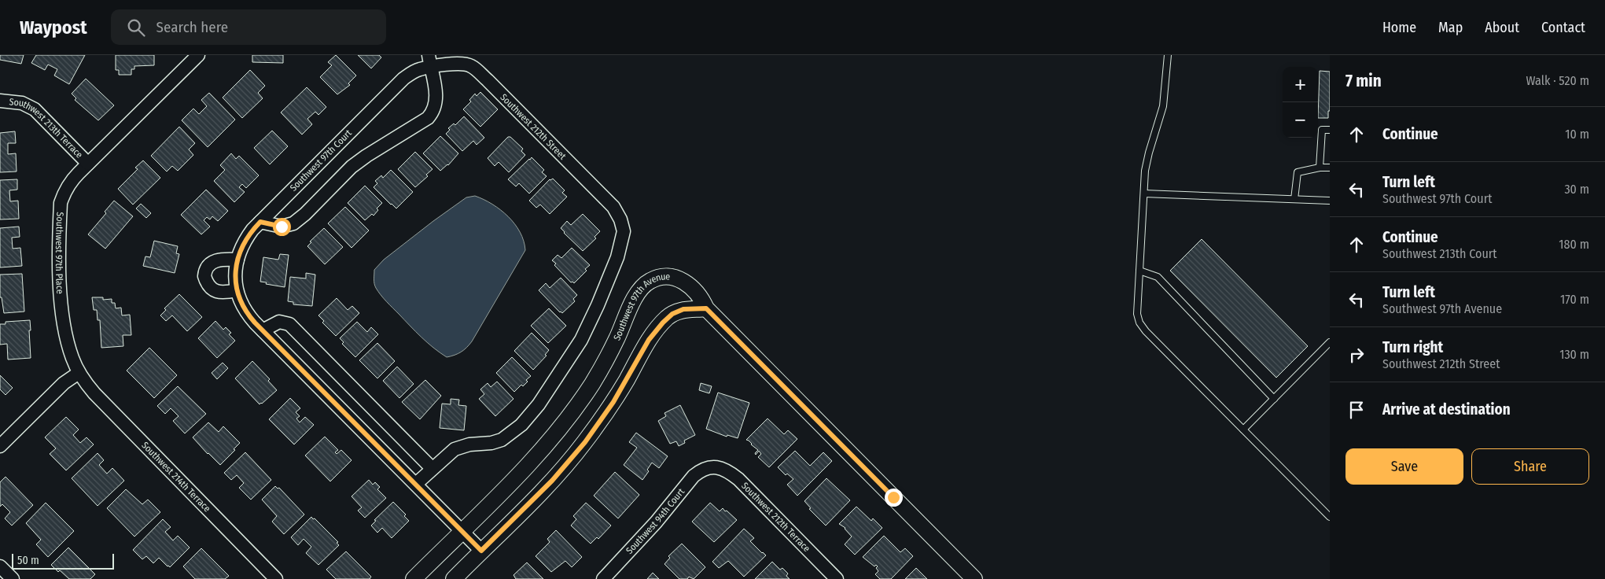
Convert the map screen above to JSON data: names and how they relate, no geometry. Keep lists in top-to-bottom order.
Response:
{
  "streets": {
    "street": [
      "Southwest 212th Street",
      "Southwest 213th Terrace",
      "Southwest 97th Court",
      "Southwest 97th Place",
      "Southwest 97th Avenue",
      "Southwest 214th Terrace",
      "Southwest 212th Terrace",
      "Southwest 94th Court"
    ]
  },
  "crossings": [
    ["Southwest 212th Street", "Southwest 97th Court"],
    ["Southwest 213th Terrace", "Southwest 97th Place"],
    ["Southwest 97th Court", "Southwest 97th Avenue"],
    ["Southwest 97th Place", "Southwest 214th Terrace"],
    ["Southwest 212th Terrace", "Southwest 94th Court"]
  ],
  "scale_bar": "50 m",
  "page": {
    "header": "Waypost",
    "search": "Search here",
    "nav": [
      "Home",
      "Map",
      "About",
      "Contact"
    ],
    "heading": ["7 min", "Walk · 520 m"],
    "map_buttons": ["+", "−"],
    "list": [
      ["Continue", "10 m"],
      ["Turn left", "Southwest 97th Court", "30 m"],
      ["Continue", "Southwest 213th Court", "180 m"],
      ["Turn left", "Southwest 97th Avenue", "170 m"],
      ["Turn right", "Southwest 212th Street", "130 m"],
      "Arrive at destination"
    ],
    "buttons": ["Save", "Share"],
    "scale": "50 m"
  }
}
